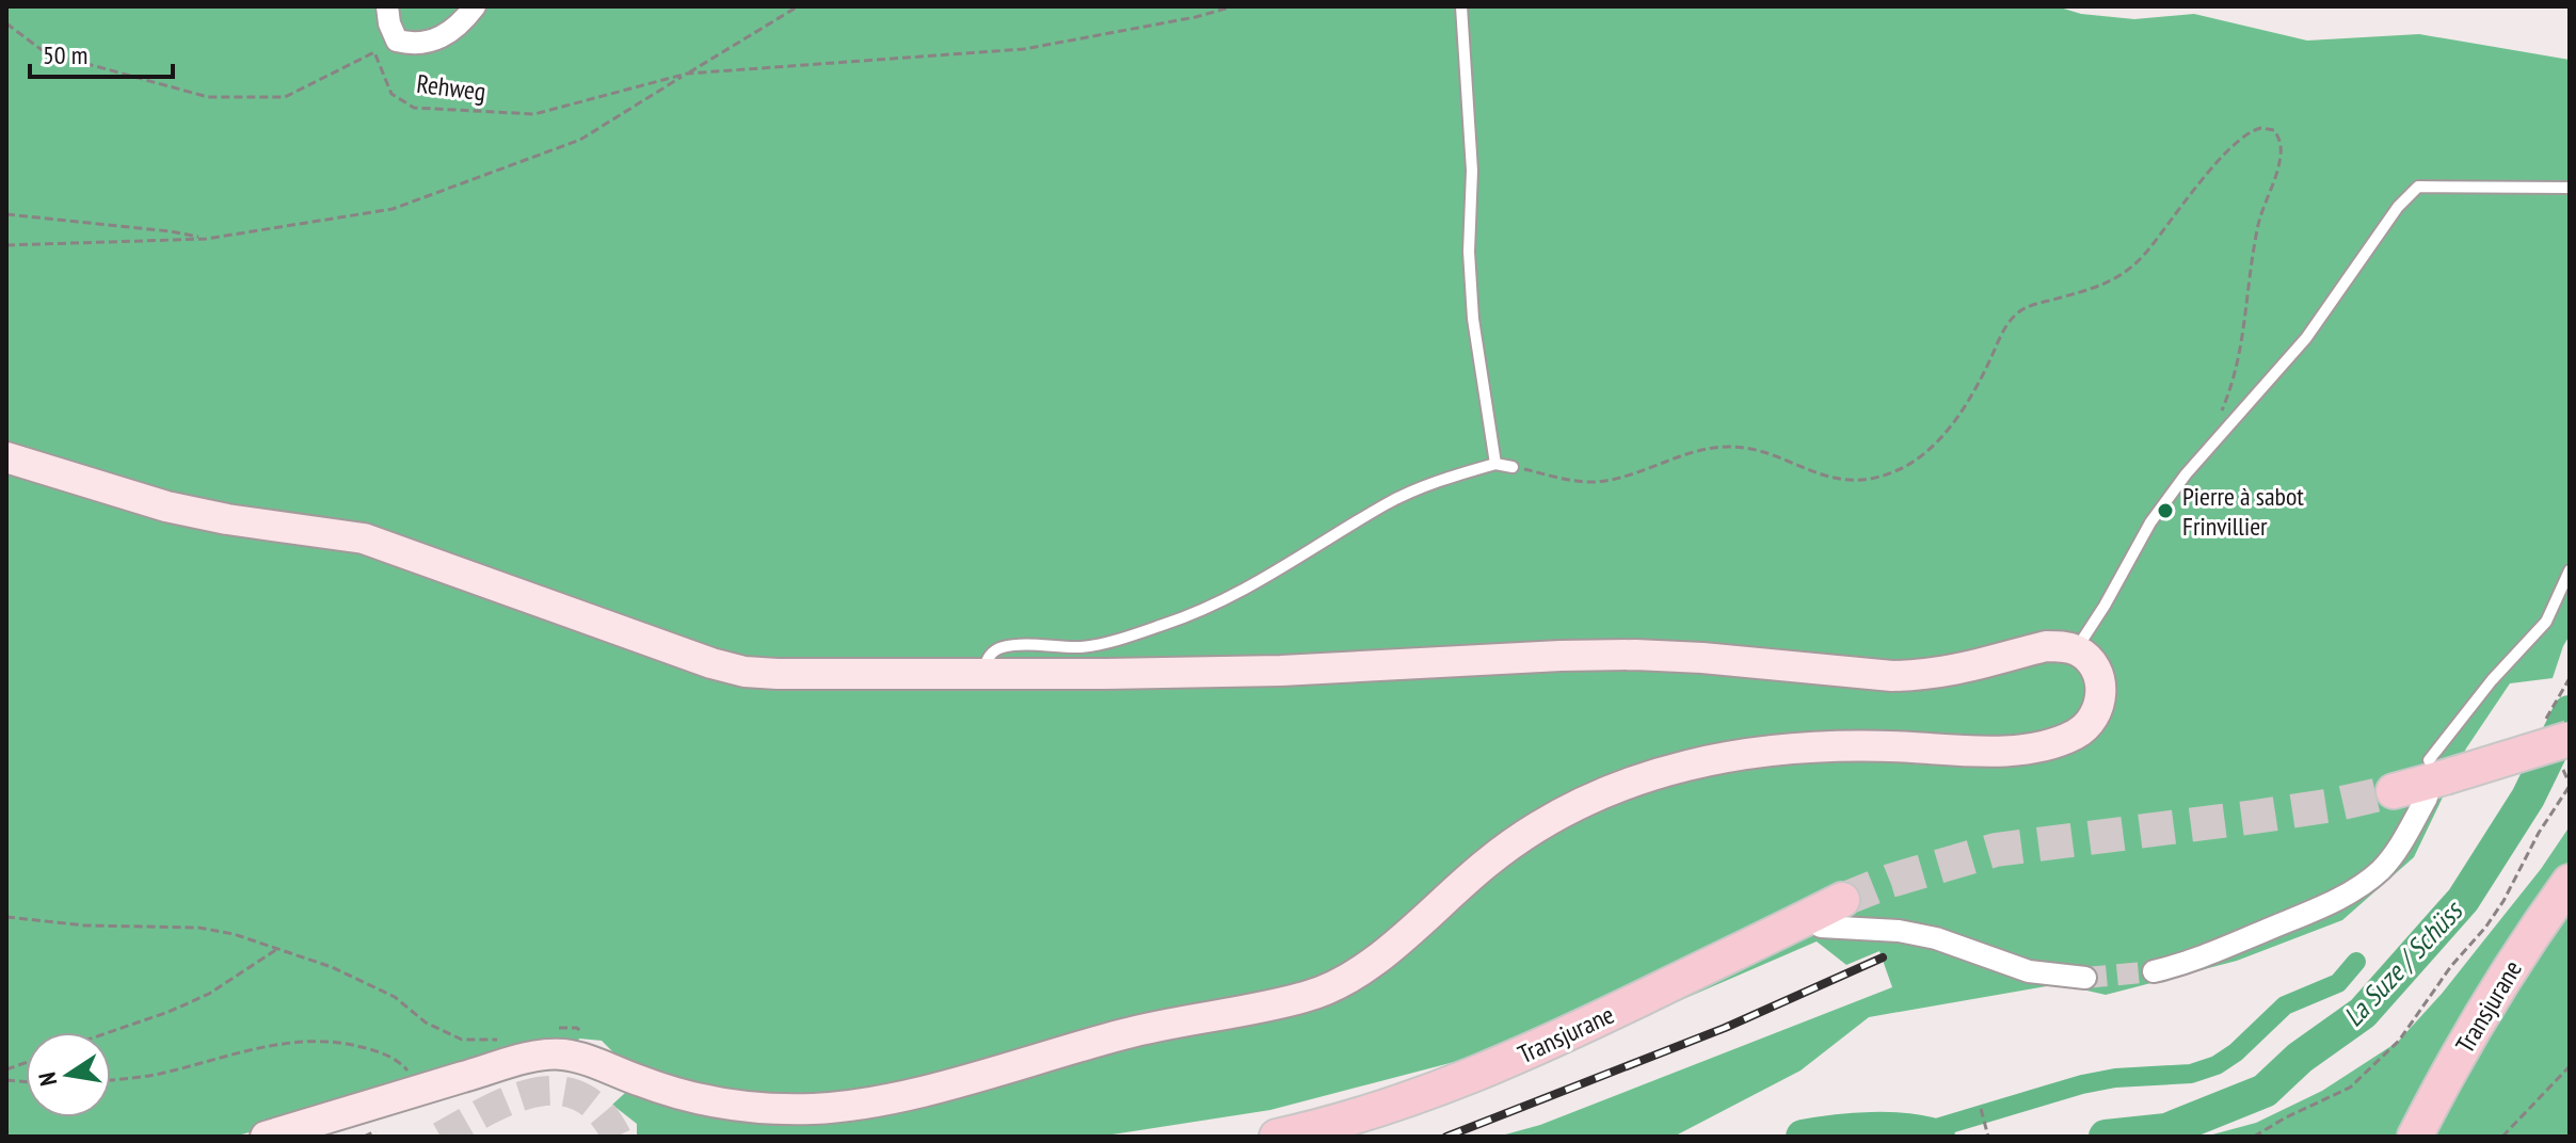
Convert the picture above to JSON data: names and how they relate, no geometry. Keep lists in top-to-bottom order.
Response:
{
  "streets": {
    "main road": ["Transjurane"],
    "path": ["Rehweg"]
  },
  "water": ["La Suze / Schüss"],
  "places": ["Pierre à sabot Frinvillier"],
  "scale_bar": "50 m",
  "north": "left"
}
